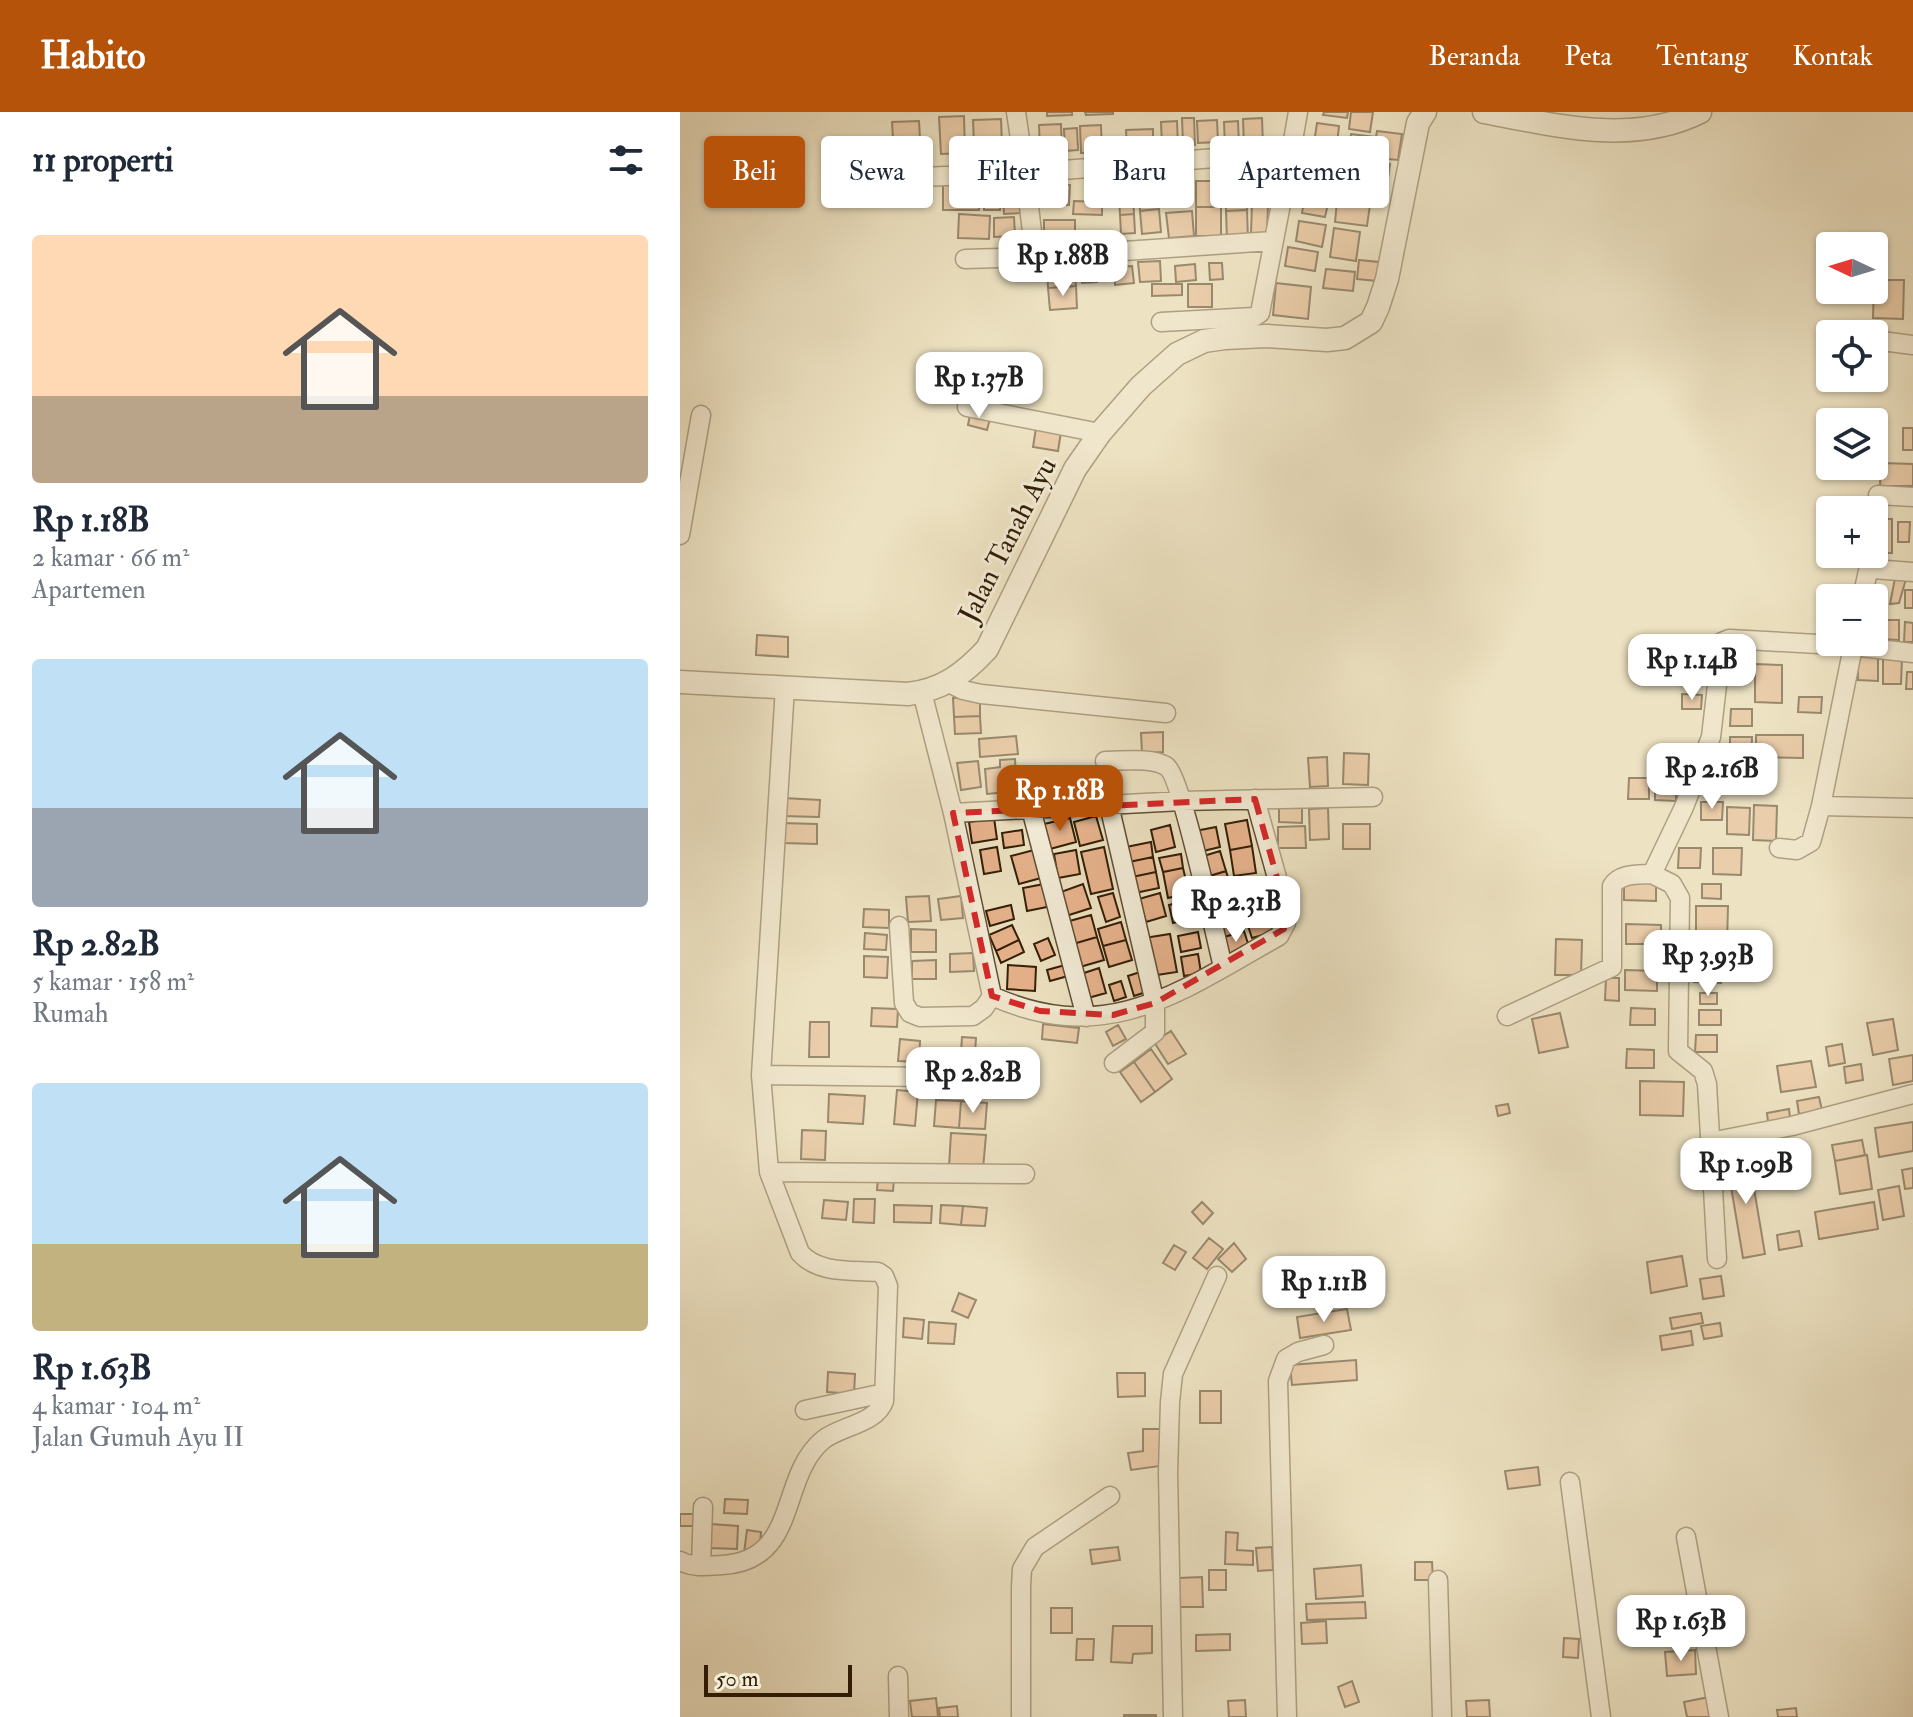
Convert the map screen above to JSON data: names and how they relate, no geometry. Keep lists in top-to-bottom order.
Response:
{
  "streets": {
    "street": ["Jalan Tanah Ayu"]
  },
  "scale_bar": "50 m",
  "north": "left",
  "page": {
    "header": "Habito",
    "nav": [
      "Beranda",
      "Peta",
      "Tentang",
      "Kontak"
    ],
    "heading": "11 properti",
    "chip": [
      "Beli",
      "Sewa",
      "Filter",
      "Baru",
      "Apartemen"
    ],
    "list": [
      {
        "name": "Rp 1.18B",
        "note": "2 kamar · 66 m² · Apartemen"
      },
      {
        "name": "Rp 2.82B",
        "note": "5 kamar · 158 m² · Rumah"
      },
      {
        "name": "Rp 1.63B",
        "note": "4 kamar · 104 m² · Jalan Gumuh Ayu II"
      }
    ],
    "price": [
      "Rp 1.88B",
      "Rp 1.37B",
      "Rp 1.14B",
      "Rp 2.16B",
      "Rp 1.18B",
      "Rp 2.31B",
      "Rp 3.93B",
      "Rp 2.82B",
      "Rp 1.09B",
      "Rp 1.11B",
      "Rp 1.63B"
    ],
    "map_buttons": ["+", "−"],
    "scale": "50 m"
  }
}
